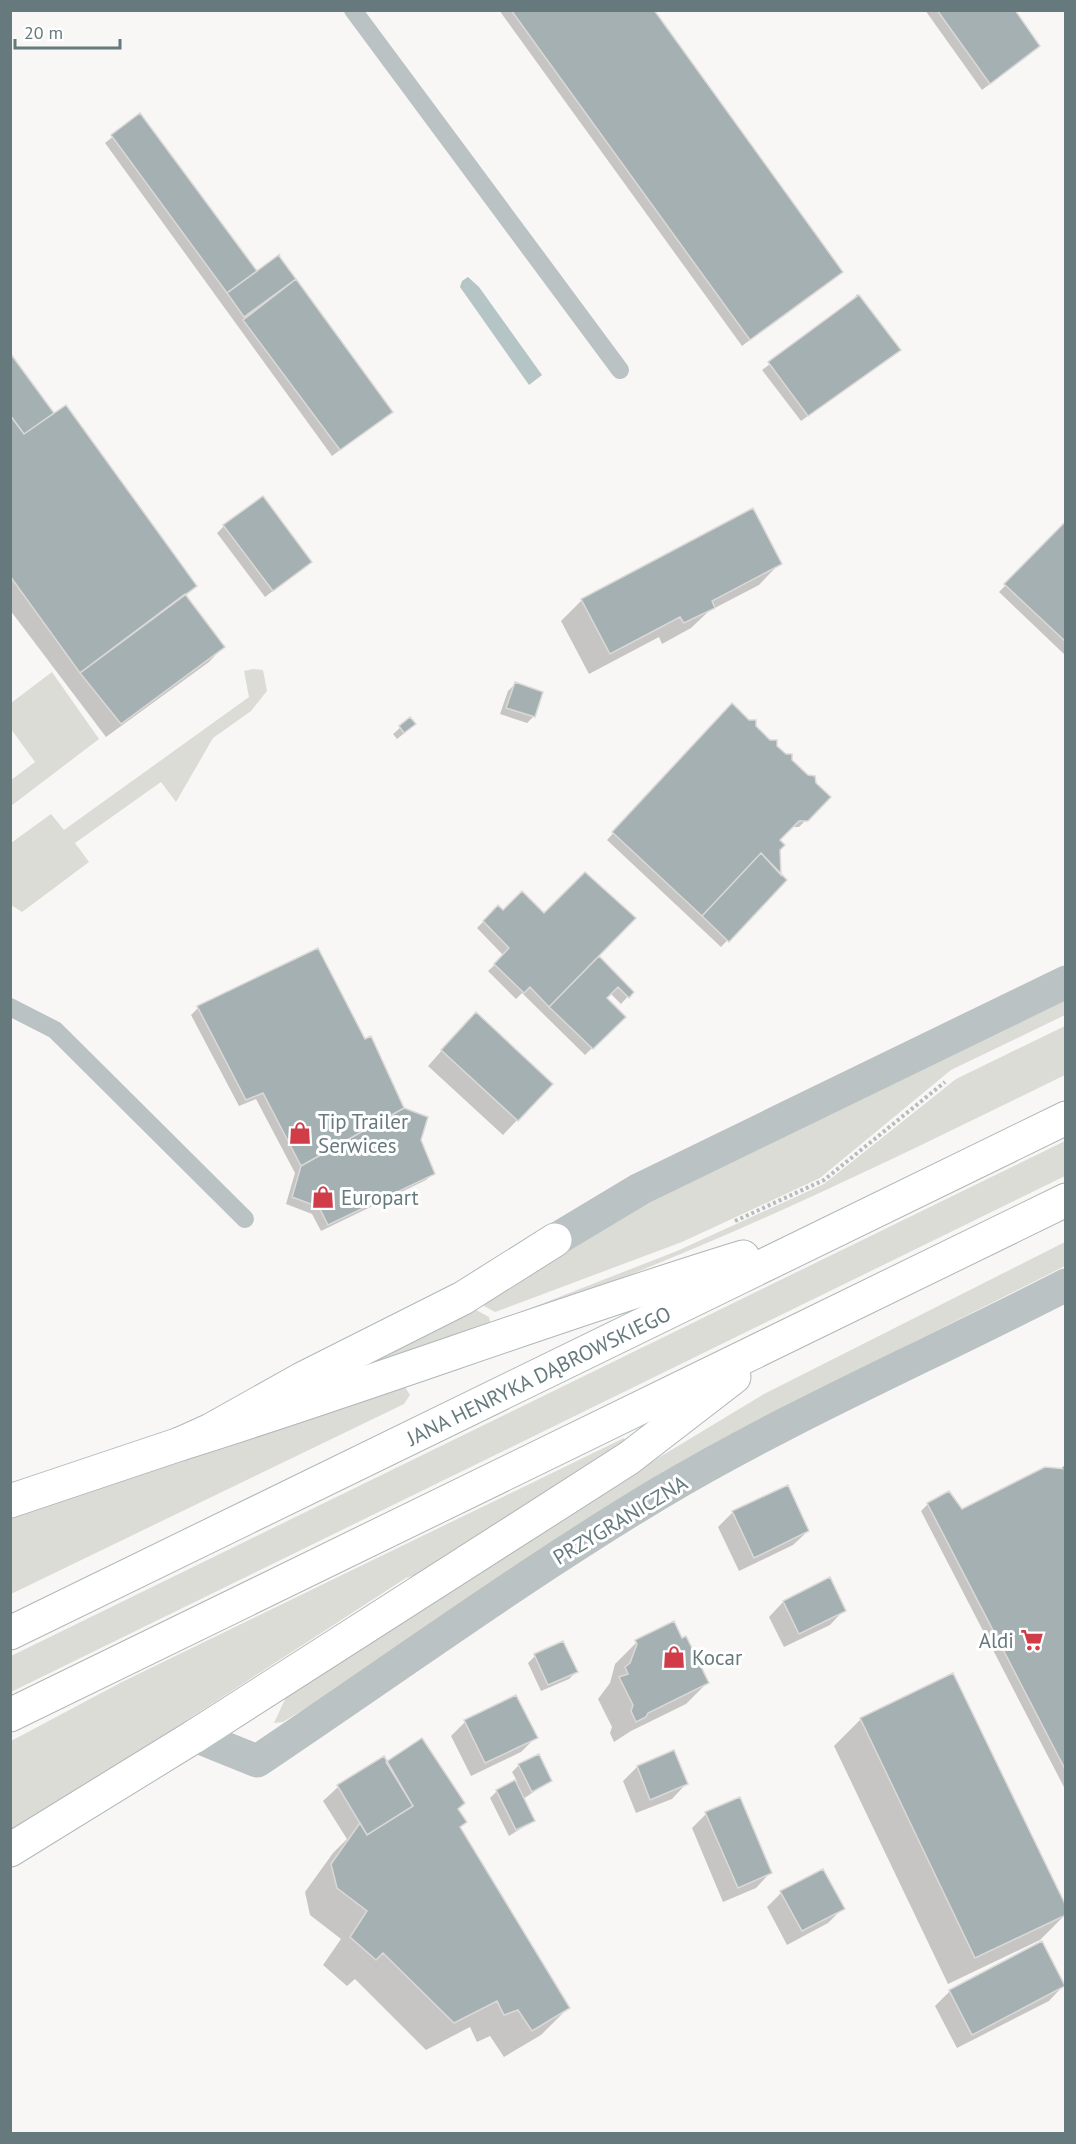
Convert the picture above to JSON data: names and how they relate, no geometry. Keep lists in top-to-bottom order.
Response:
{
  "streets": {
    "main road": ["JANA HENRYKA DĄBROWSKIEGO"],
    "street": ["PRZYGRANICZNA"]
  },
  "places": {
    "shop": ["Tip Trailer Serwices", "Europart", "Kocar"],
    "supermarket": ["Aldi"]
  },
  "scale_bar": "20 m"
}
